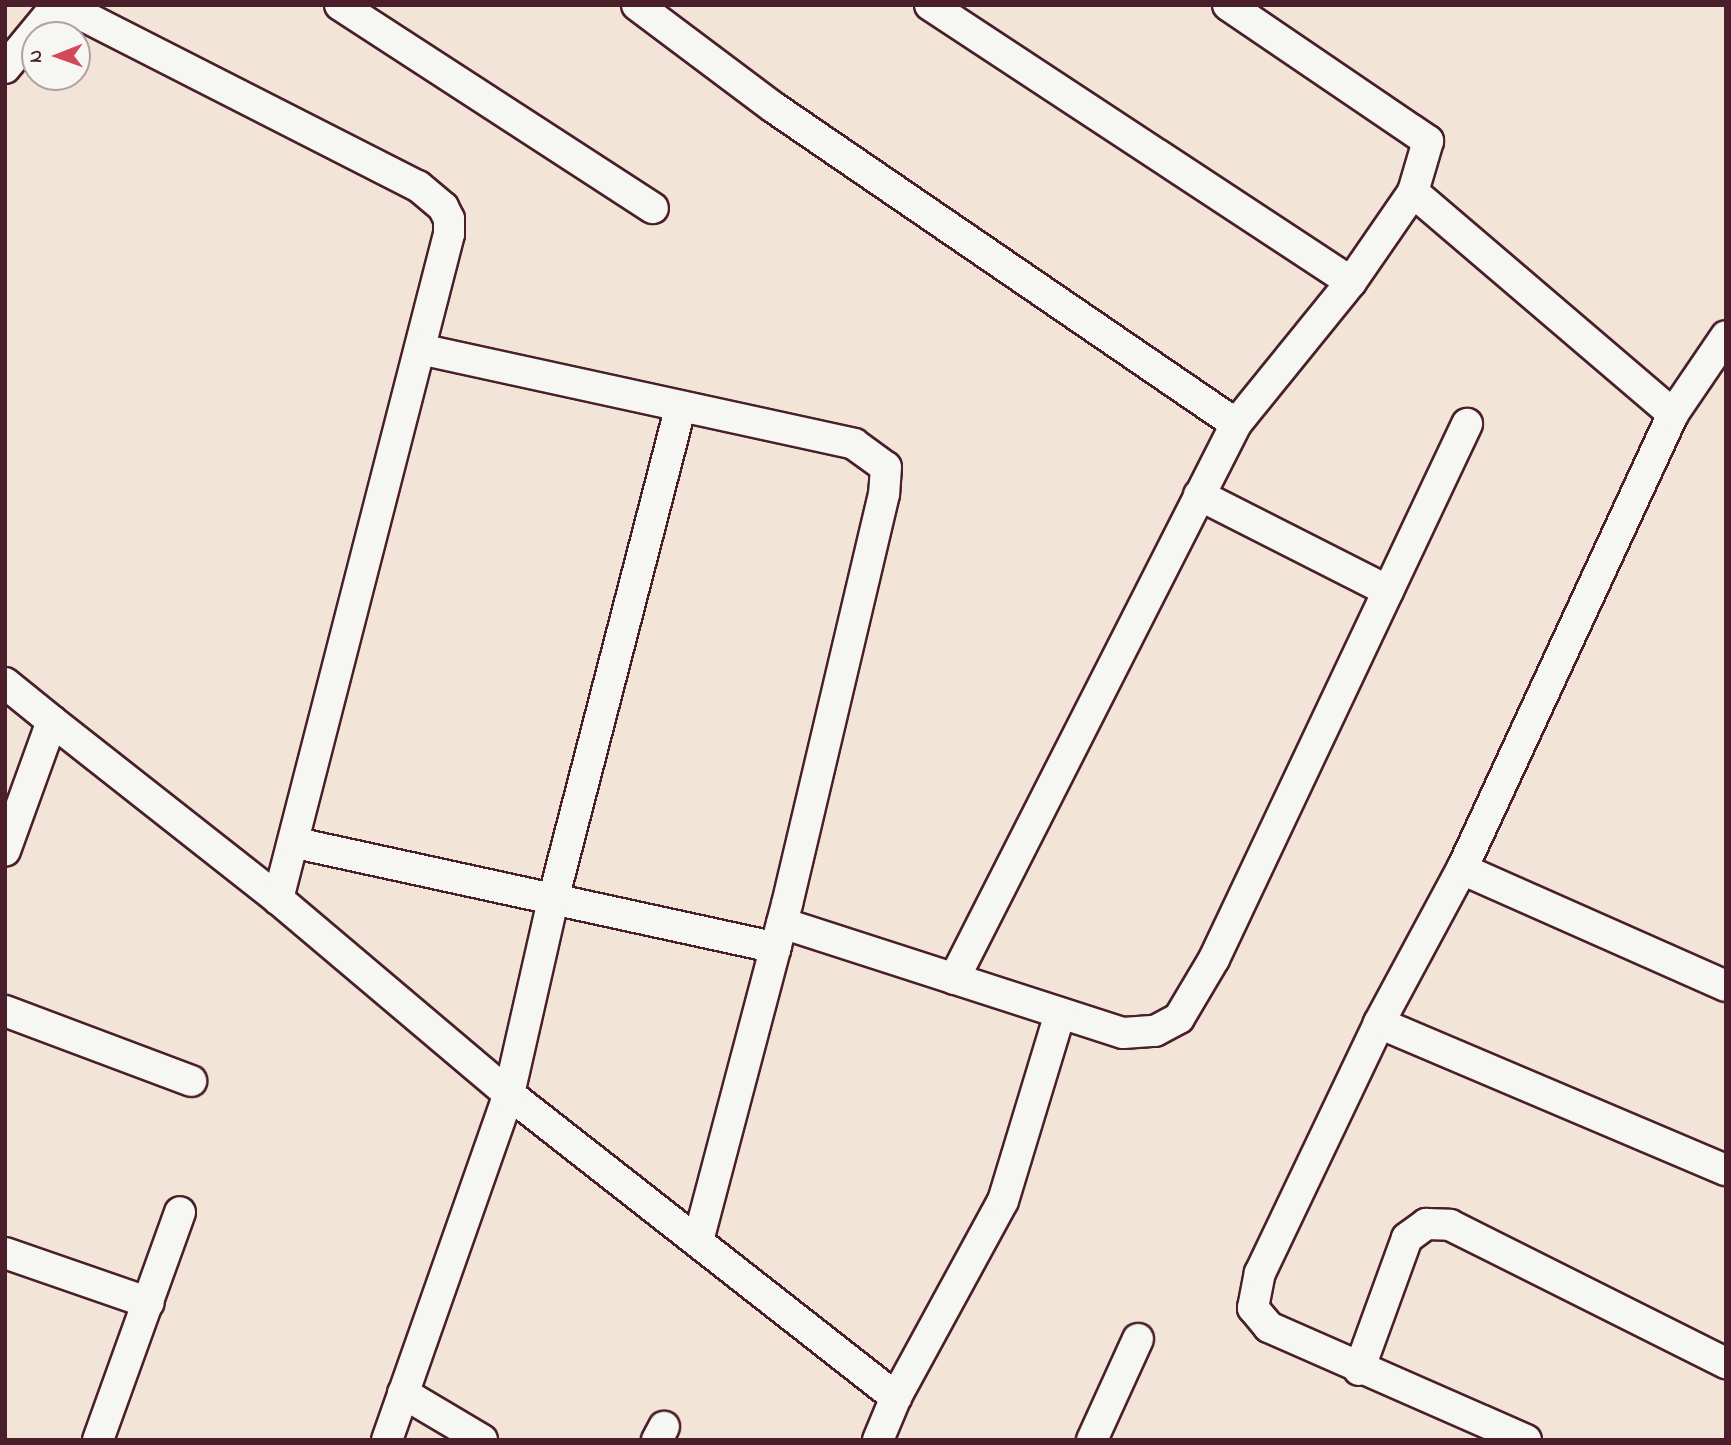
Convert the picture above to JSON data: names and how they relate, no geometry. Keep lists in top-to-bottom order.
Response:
{
  "north": "left"
}
